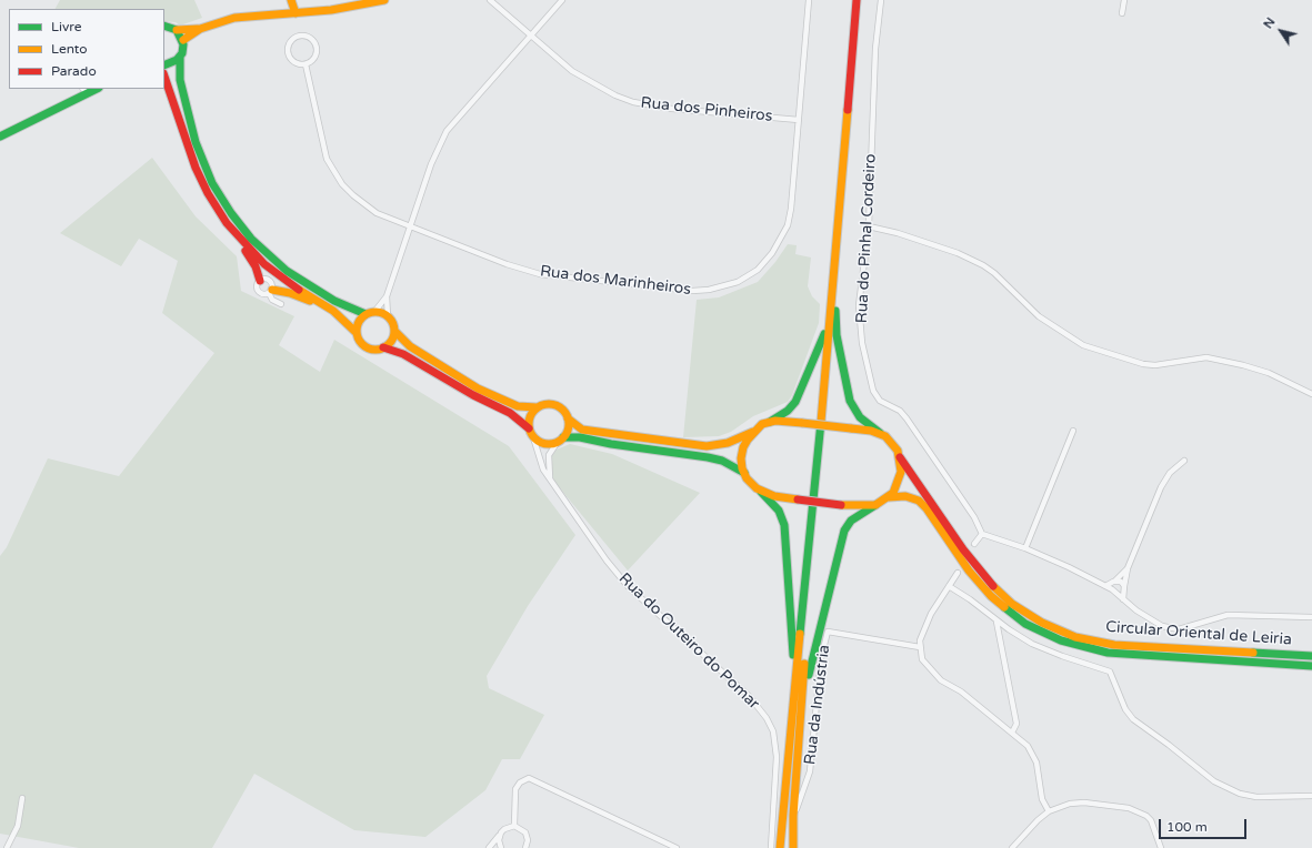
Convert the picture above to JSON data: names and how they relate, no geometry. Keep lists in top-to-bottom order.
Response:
{
  "streets": {
    "main road": ["Circular Oriental de Leiria"],
    "street": [
      "Rua dos Pinheiros",
      "Rua do Pinhal Cordeiro",
      "Rua dos Marinheiros",
      "Rua do Outeiro do Pomar",
      "Rua da Indústria"
    ]
  },
  "crossings": [
    ["Rua dos Pinheiros", "Rua dos Marinheiros"]
  ],
  "legend": ["Livre", "Lento", "Parado"],
  "scale_bar": "100 m",
  "north": "top left"
}
